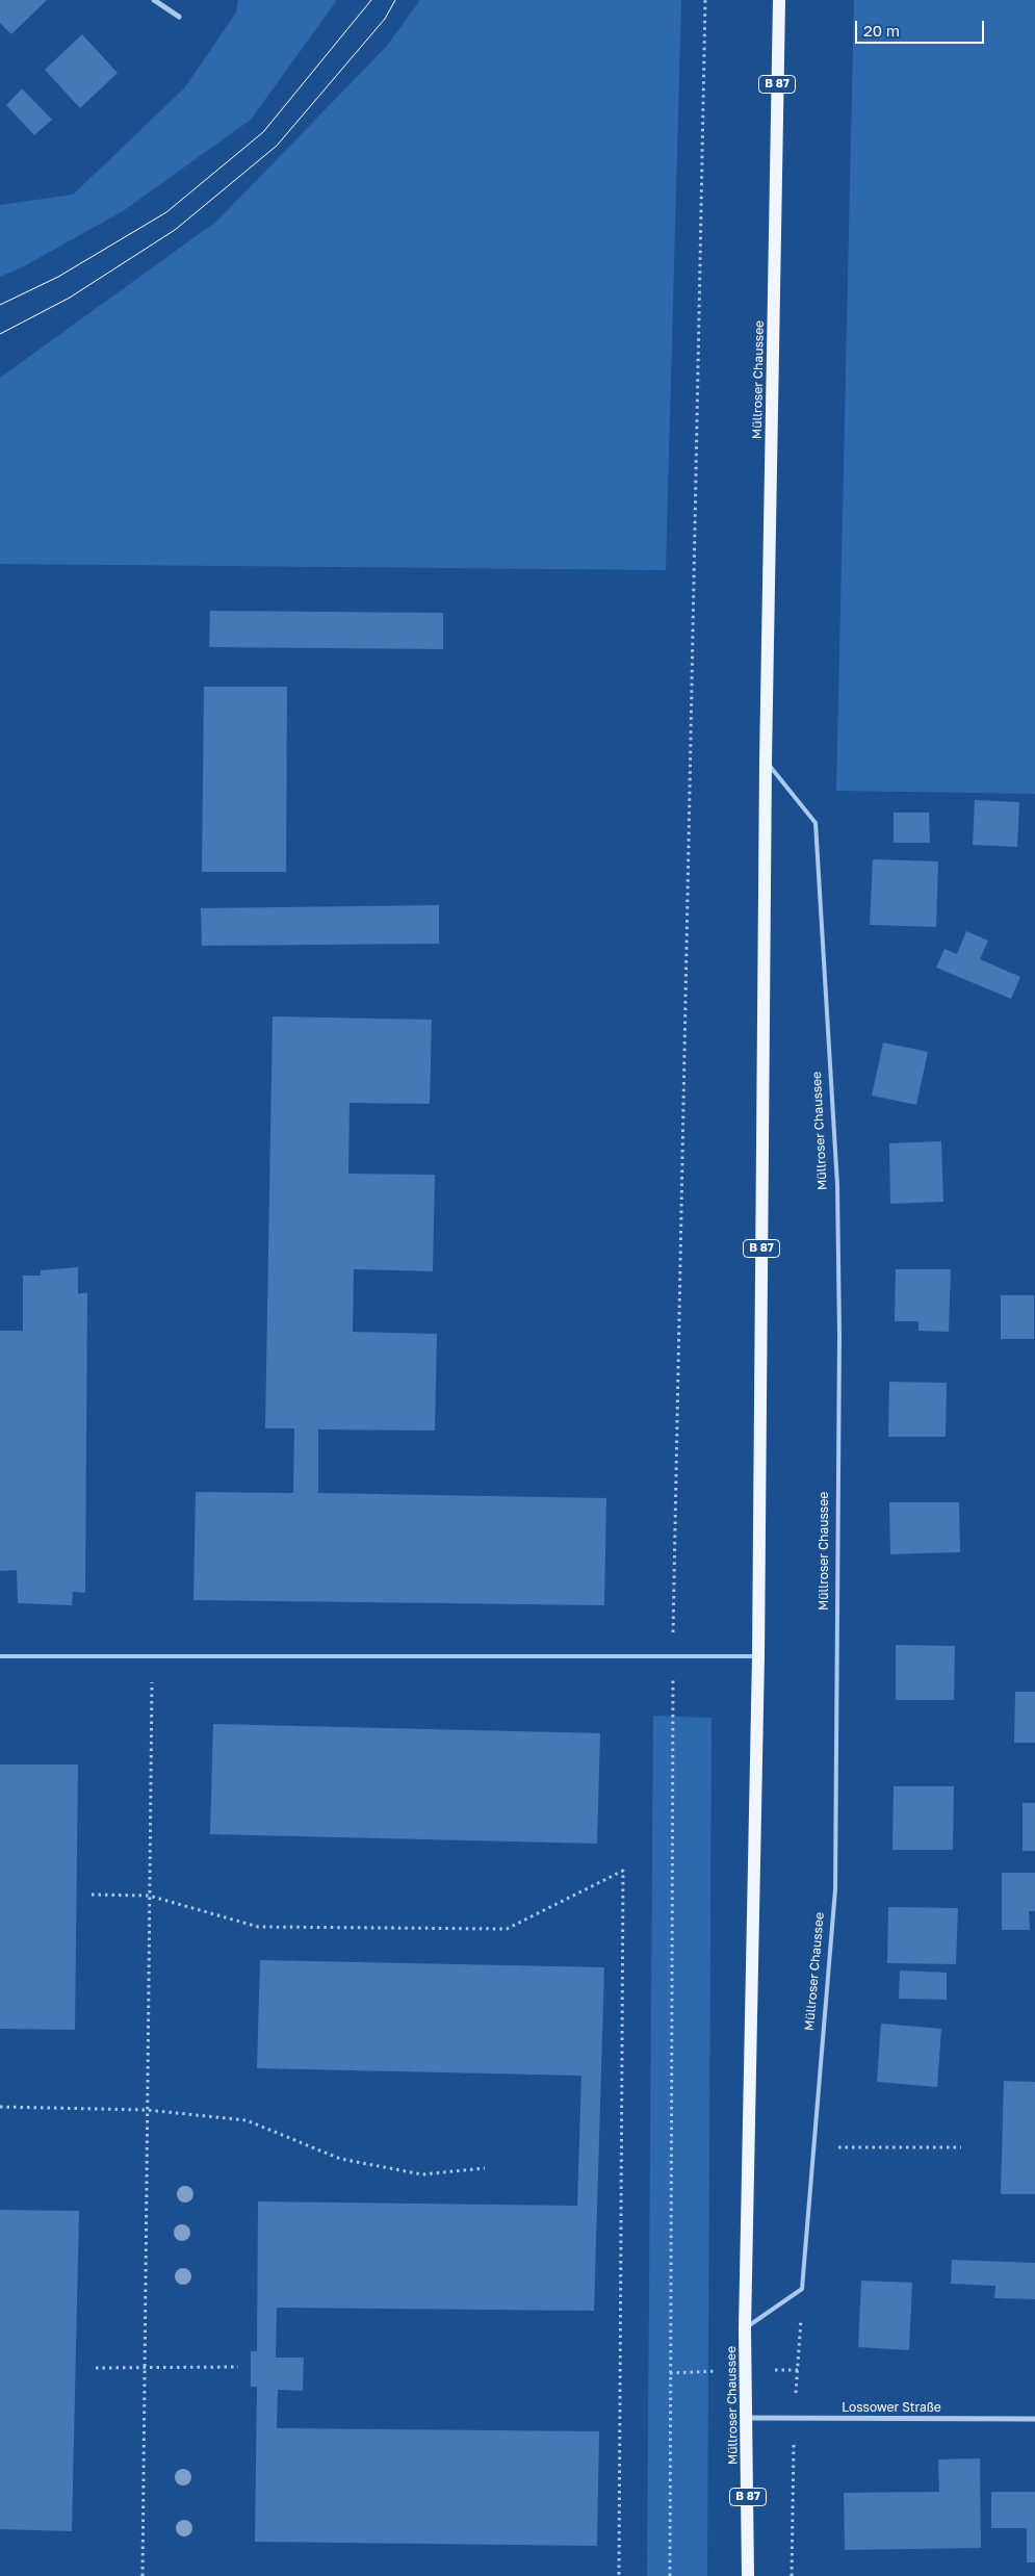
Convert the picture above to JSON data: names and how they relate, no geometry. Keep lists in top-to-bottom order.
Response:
{
  "streets": {
    "main road": ["B 87", "Müllroser Chaussee"],
    "street": ["Lossower Straße"]
  },
  "crossings": [
    ["Müllroser Chaussee", "Lossower Straße"]
  ],
  "scale_bar": "20 m"
}
